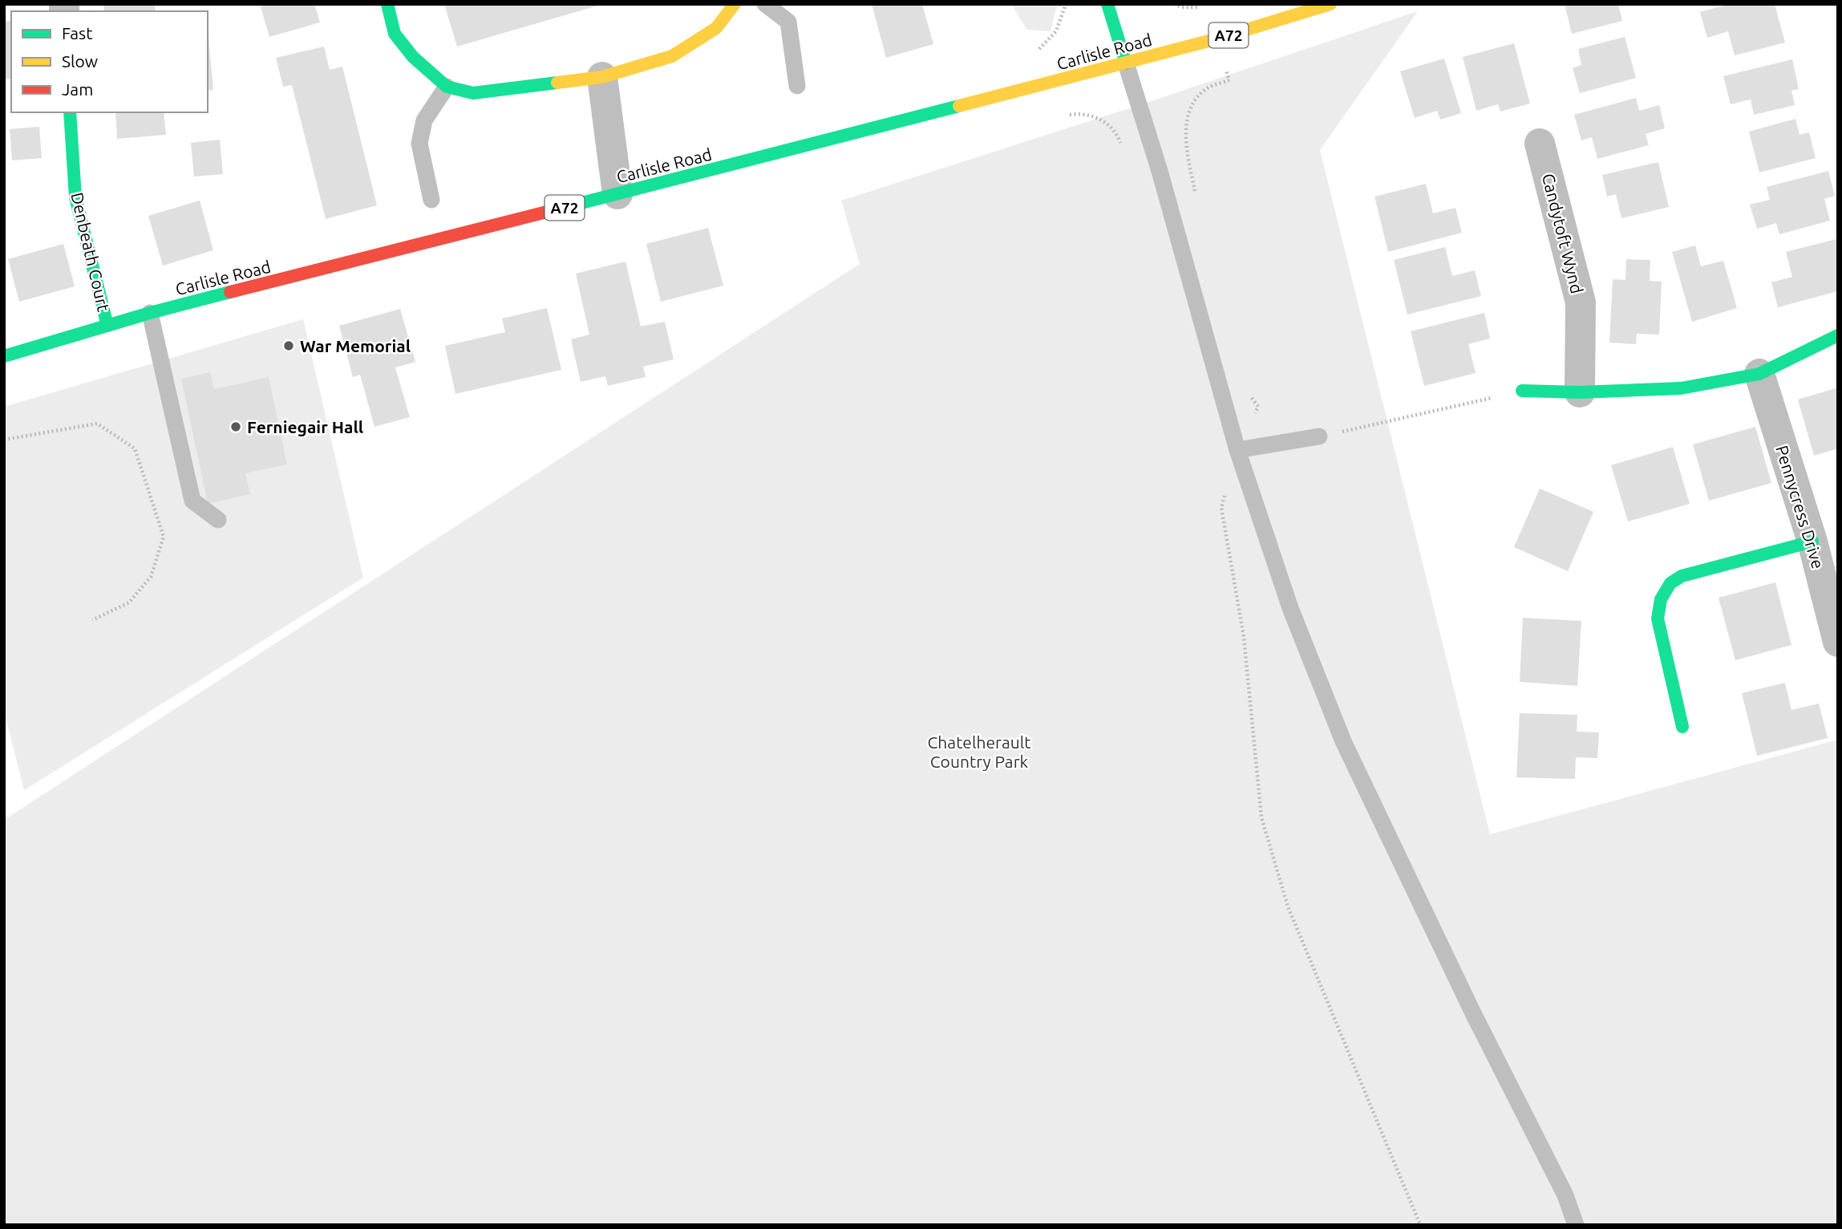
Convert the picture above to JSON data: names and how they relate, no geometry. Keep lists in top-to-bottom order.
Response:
{
  "streets": {
    "main road": ["A72", "Carlisle Road", "Denbeath Court"],
    "street": ["Candytoft Wynd", "Pennycress Drive"]
  },
  "crossings": [
    ["Carlisle Road", "Denbeath Court"]
  ],
  "parks": ["Chatelherault Country Park"],
  "places": ["War Memorial", "Ferniegair Hall"],
  "legend": ["Fast", "Slow", "Jam"]
}
